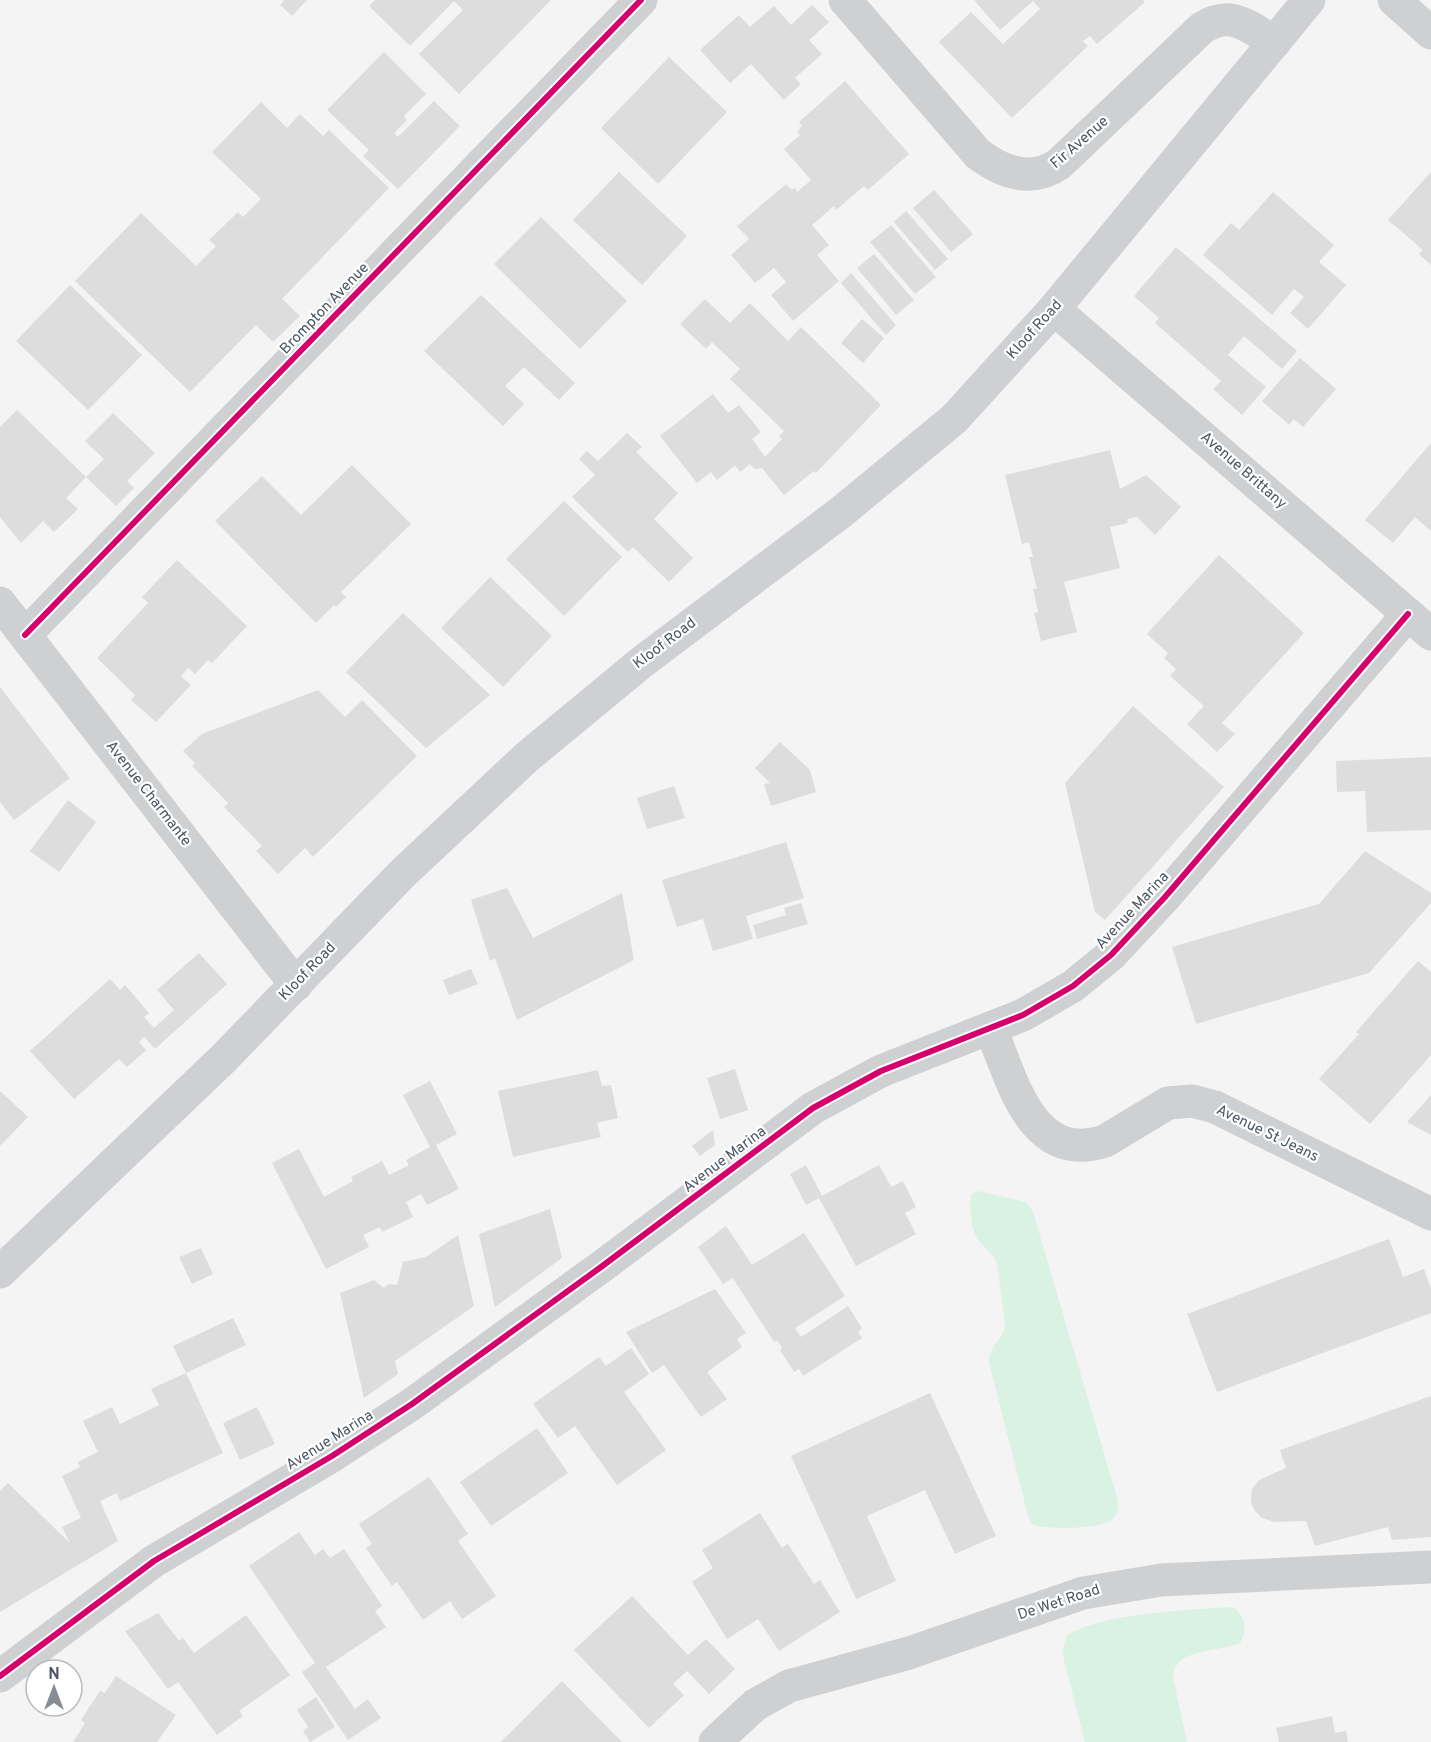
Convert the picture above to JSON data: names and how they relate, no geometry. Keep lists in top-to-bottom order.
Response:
{
  "streets": {
    "main road": ["Kloof Road"],
    "street": [
      "Fir Avenue",
      "Brompton Avenue",
      "Avenue Brittany",
      "Avenue Charmante",
      "Avenue Marina",
      "Avenue St Jeans",
      "De Wet Road"
    ]
  },
  "crossings": [
    ["Fir Avenue", "Kloof Road"],
    ["Brompton Avenue", "Avenue Charmante"],
    ["Kloof Road", "Avenue Brittany"],
    ["Kloof Road", "Avenue Charmante"],
    ["Avenue Brittany", "Avenue Marina"],
    ["Avenue Marina", "Avenue St Jeans"]
  ],
  "north": "top"
}
